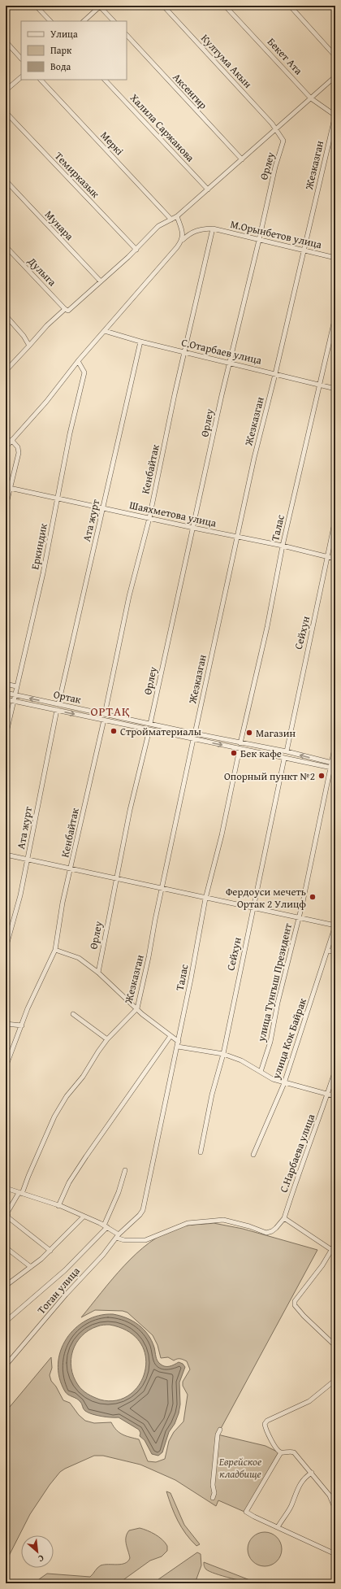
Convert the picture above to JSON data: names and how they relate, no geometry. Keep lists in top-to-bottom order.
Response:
{
  "streets": {
    "street": [
      "Бекет Ата",
      "Култума Акын",
      "Аксенгир",
      "Халила Саржанова",
      "Меркі",
      "Жезказган",
      "Өрлеу",
      "Темирказык",
      "Мунара",
      "М.Орынбетов улица",
      "Дулыга",
      "С.Отарбаев улица",
      "Кенбайтак",
      "Шаяхметова улица",
      "Ата журт",
      "Талас",
      "Еркиндик",
      "Сейхун",
      "Ортак",
      "улица Тунгыш Президент",
      "улица Кок Байрак",
      "С.Нарбаева улица",
      "Тоган улица"
    ]
  },
  "crossings": [
    ["Бекет Ата", "Жезказган"],
    ["Култума Акын", "Өрлеу"],
    ["Жезказган", "М.Орынбетов улица"],
    ["Жезказган", "С.Отарбаев улица"],
    ["Жезказган", "Шаяхметова улица"],
    ["Жезказган", "Ортак"],
    ["Өрлеу", "М.Орынбетов улица"],
    ["Өрлеу", "С.Отарбаев улица"],
    ["Өрлеу", "Шаяхметова улица"],
    ["Өрлеу", "Ортак"],
    ["М.Орынбетов улица", "С.Отарбаев улица"],
    ["М.Орынбетов улица", "Кенбайтак"],
    ["М.Орынбетов улица", "Еркиндик"],
    ["С.Отарбаев улица", "Кенбайтак"],
    ["С.Отарбаев улица", "Ата журт"],
    ["С.Отарбаев улица", "Талас"],
    ["Кенбайтак", "Шаяхметова улица"],
    ["Кенбайтак", "Ортак"],
    ["Шаяхметова улица", "Ата журт"],
    ["Шаяхметова улица", "Талас"],
    ["Шаяхметова улица", "Еркиндик"],
    ["Шаяхметова улица", "Сейхун"],
    ["Ата журт", "Ортак"],
    ["Талас", "Ортак"],
    ["Талас", "Тоган улица"],
    ["Еркиндик", "Ортак"],
    ["Сейхун", "Ортак"],
    ["Ортак", "улица Тунгыш Президент"]
  ],
  "districts": ["ОРТАҚ"],
  "parks": ["Еврейское кладбище"],
  "places": [
    "Стройматериалы",
    "Магазин",
    "Бек кафе",
    "Опорный пункт №2",
    "Фердоуси мечеть Ортак 2 Улицф"
  ],
  "legend": ["Улица", "Парк", "Вода"],
  "north": "bottom right"
}
